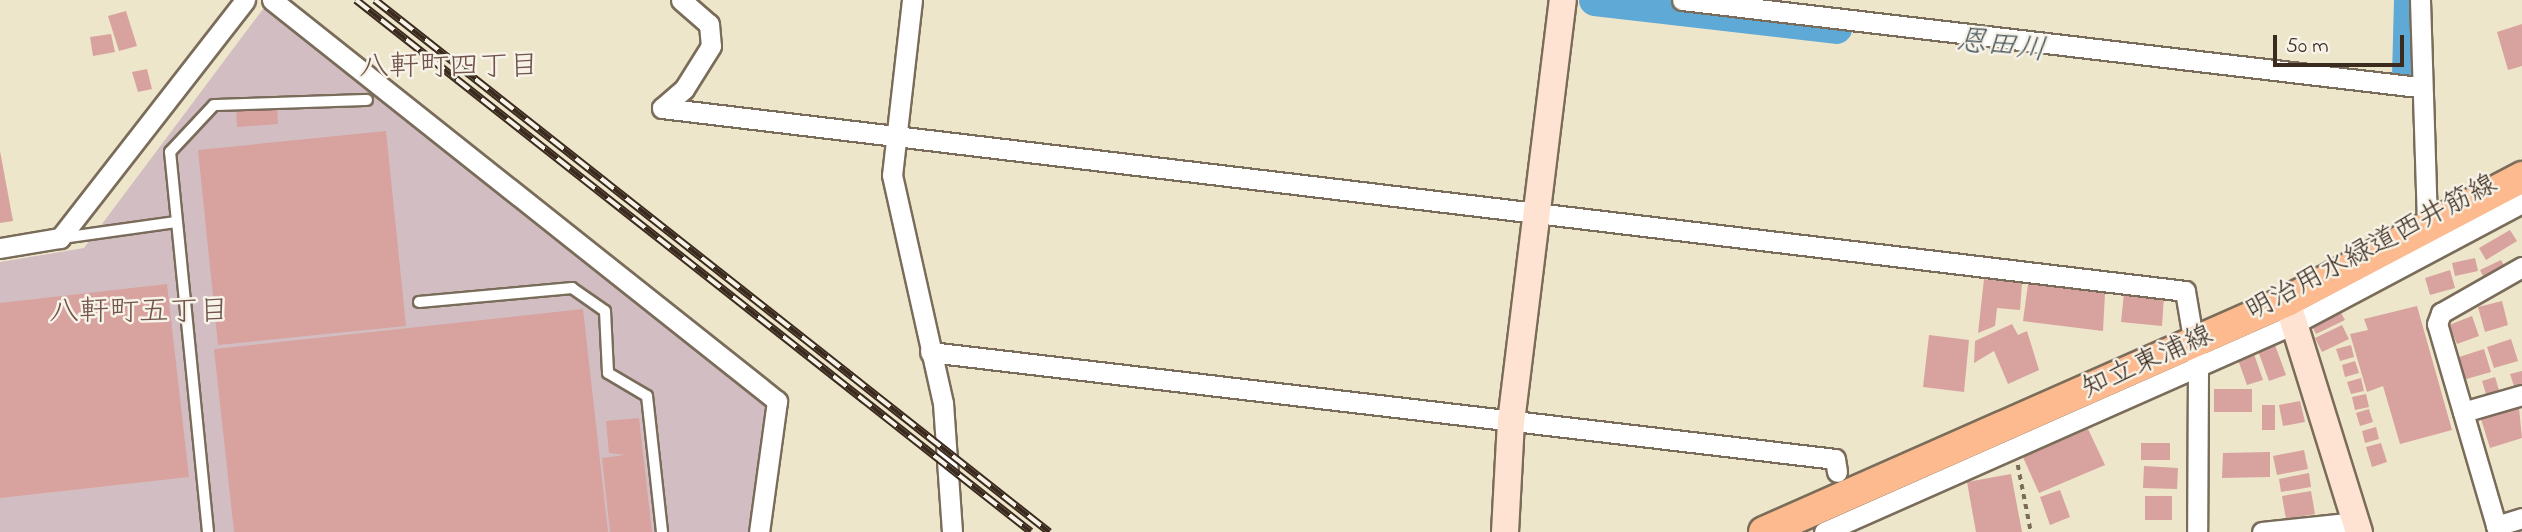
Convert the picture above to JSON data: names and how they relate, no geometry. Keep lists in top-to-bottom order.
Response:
{
  "streets": {
    "main road": ["知立東浦線"],
    "street": ["明治用水緑道西井筋線"]
  },
  "crossings": [
    ["明治用水緑道西井筋線", "知立東浦線"]
  ],
  "districts": ["八軒町四丁目", "八軒町五丁目"],
  "water": ["恩田川"],
  "scale_bar": "50 m"
}
